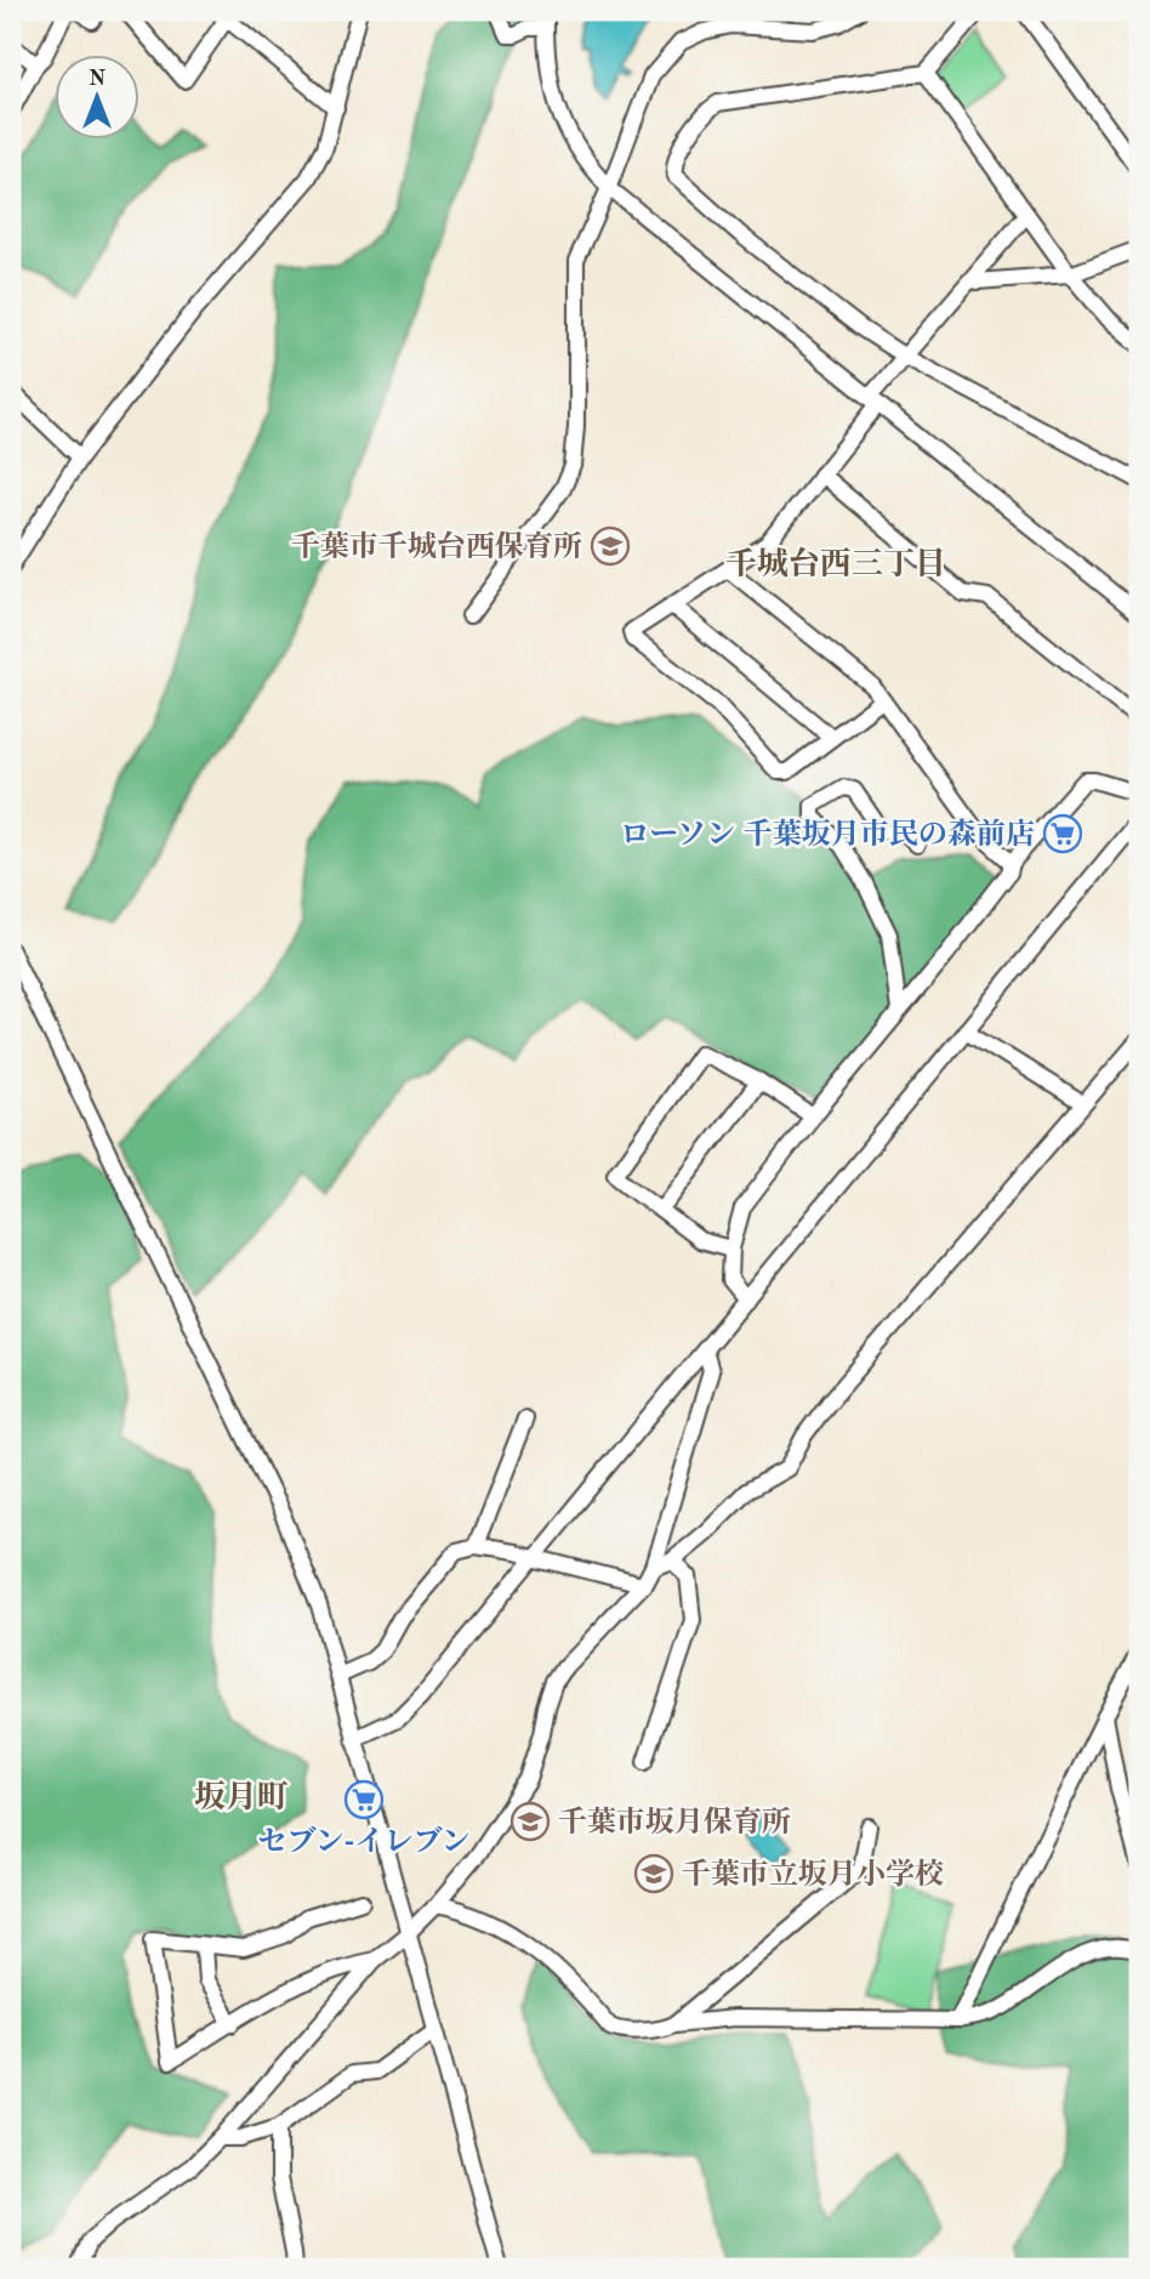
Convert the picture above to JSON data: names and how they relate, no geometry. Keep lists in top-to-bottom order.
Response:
{
  "districts": ["千城台西三丁目", "坂月町"],
  "places": {
    "school or university": ["千葉市千城台西保育所", "千葉市坂月保育所", "千葉市立坂月小学校"],
    "supermarket": ["ローソン 千葉坂月市民の森前店", "セブン-イレブン"]
  },
  "north": "top"
}
